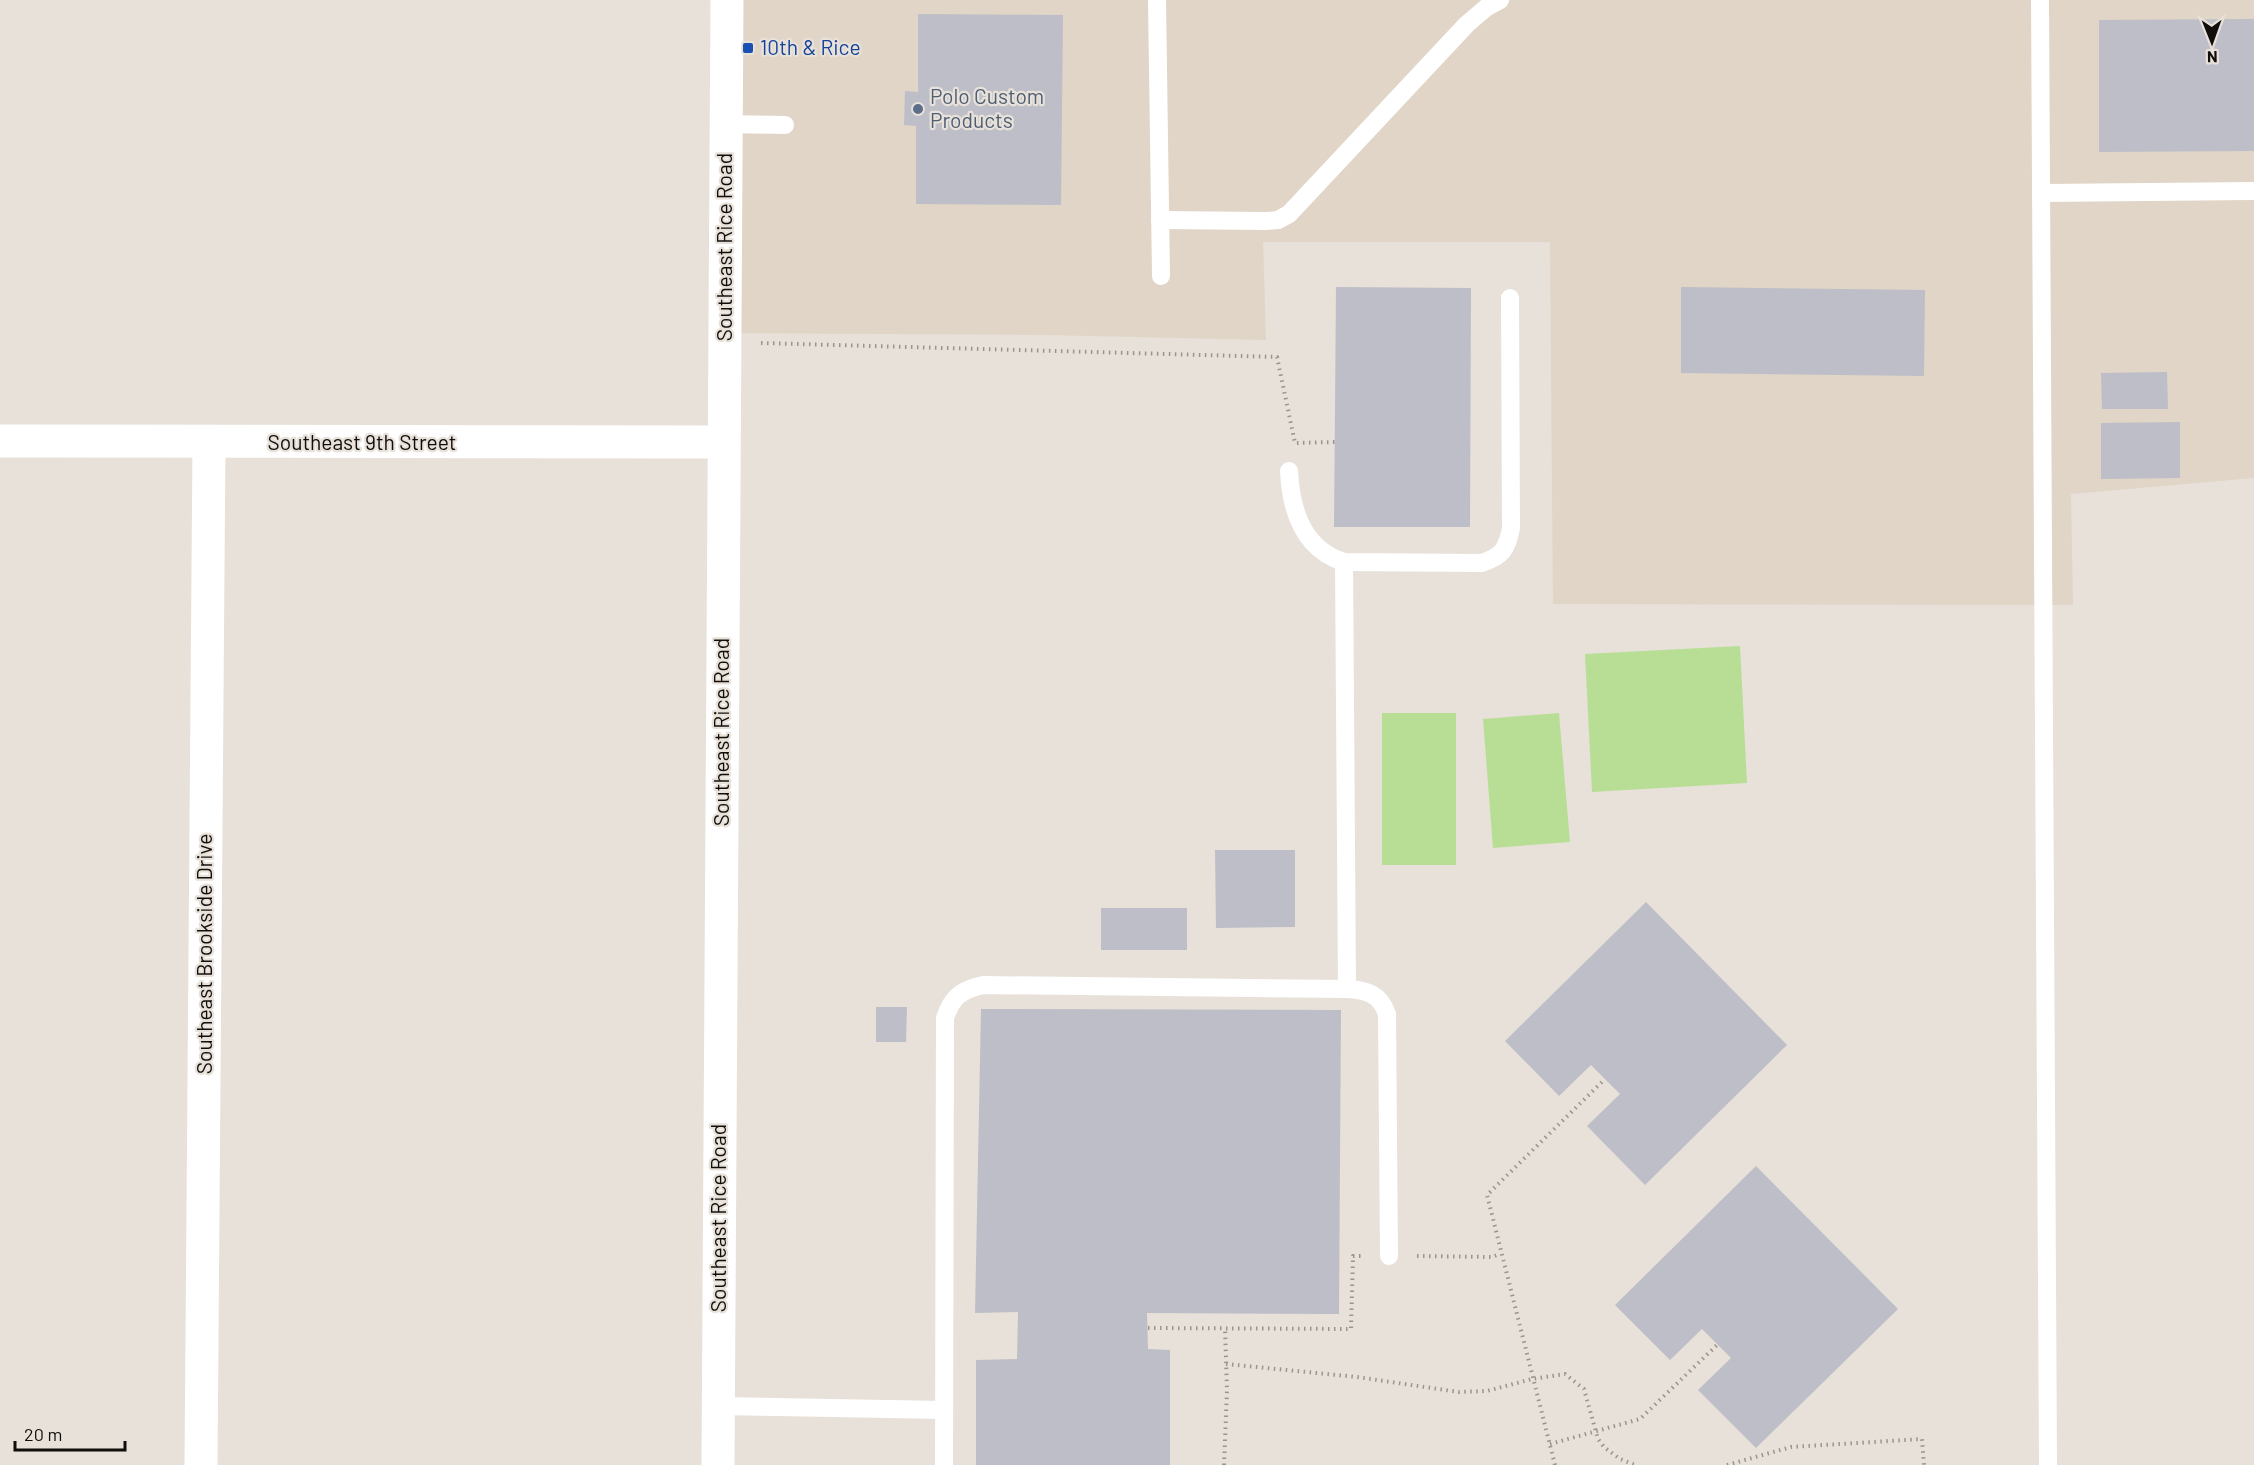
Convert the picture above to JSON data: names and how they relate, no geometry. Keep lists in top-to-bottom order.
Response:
{
  "streets": {
    "street": ["Southeast Rice Road", "Southeast 9th Street", "Southeast Brookside Drive"]
  },
  "crossings": [
    ["Southeast Rice Road", "Southeast 9th Street"],
    ["Southeast 9th Street", "Southeast Brookside Drive"]
  ],
  "places": {
    "transit": ["10th & Rice"],
    "other": ["Polo Custom Products"]
  },
  "scale_bar": "20 m",
  "north": "bottom"
}
